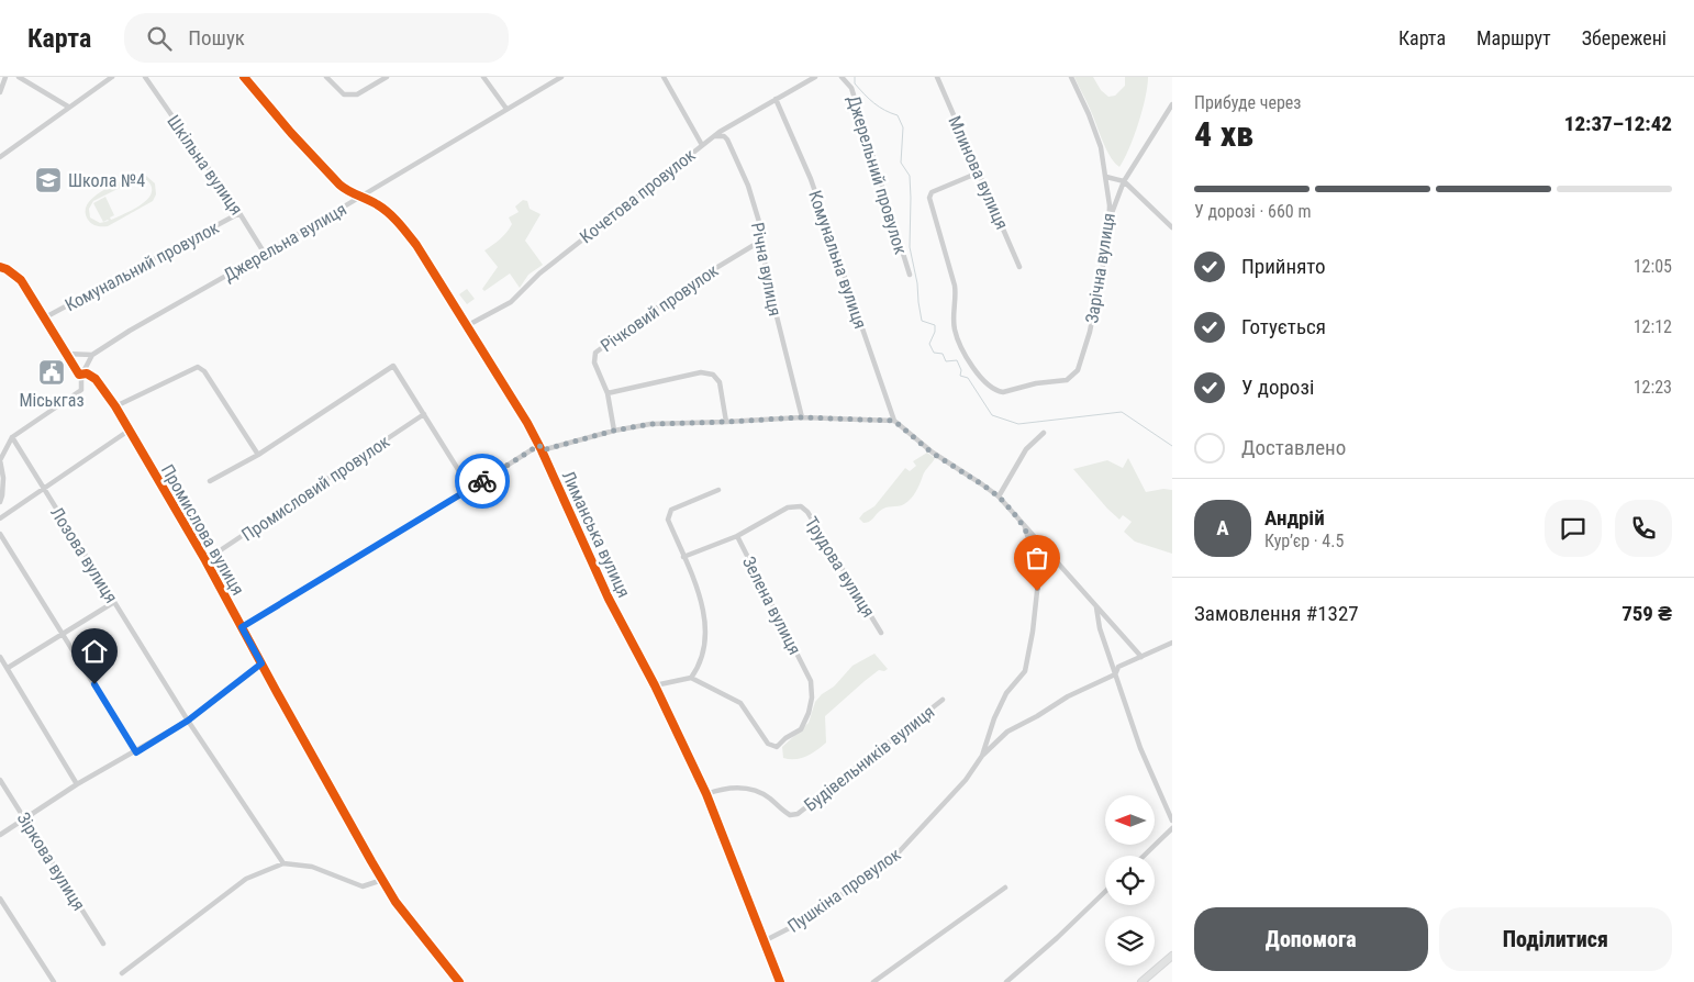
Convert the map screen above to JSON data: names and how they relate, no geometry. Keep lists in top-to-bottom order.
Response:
{
  "streets": {
    "street": [
      "Шкільна вулиця",
      "Млинова вулиця",
      "Джерельний провулок",
      "Кочетова провулок",
      "Джерельна вулиця",
      "Комунальна вулиця",
      "Комунальний провулок",
      "Зарічна вулиця",
      "Річна вулиця",
      "Річковий провулок",
      "Промисловий провулок",
      "Промислова вулиця",
      "Лиманська вулиця",
      "Лозова вулиця",
      "Трудова вулиця",
      "Зелена вулиця",
      "Будівельників вулиця",
      "Зіркова вулиця",
      "Пушкіна провулок"
    ]
  },
  "crossings": [
    ["Шкільна вулиця", "Джерельна вулиця"],
    ["Шкільна вулиця", "Комунальний провулок"],
    ["Млинова вулиця", "Зарічна вулиця"],
    ["Кочетова провулок", "Комунальна вулиця"],
    ["Кочетова провулок", "Річна вулиця"],
    ["Кочетова провулок", "Лиманська вулиця"],
    ["Джерельна вулиця", "Лиманська вулиця"],
    ["Комунальний провулок", "Промислова вулиця"],
    ["Річна вулиця", "Річковий провулок"],
    ["Промисловий провулок", "Промислова вулиця"],
    ["Лиманська вулиця", "Будівельників вулиця"],
    ["Лиманська вулиця", "Пушкіна провулок"],
    ["Трудова вулиця", "Зелена вулиця"]
  ],
  "places": {
    "school or university": ["Школа №4"],
    "public building": ["Міськгаз"]
  },
  "north": "left",
  "page": {
    "header": "Карта",
    "search": "Пошук",
    "nav": ["Карта", "Маршрут", "Збережені"],
    "heading": ["4 хв", "Прибуде через", "12:37–12:42"],
    "panel": [
      "Андрій",
      "Кур’єр · 4.5",
      "Замовлення #1327",
      "759 ₴"
    ],
    "bar": "У дорозі · 660 m",
    "list": [
      ["Прийнято", "12:05"],
      ["Готується", "12:12"],
      ["У дорозі", "12:23"],
      "Доставлено"
    ],
    "round": "А",
    "buttons": ["Допомога", "Поділитися"]
  }
}
